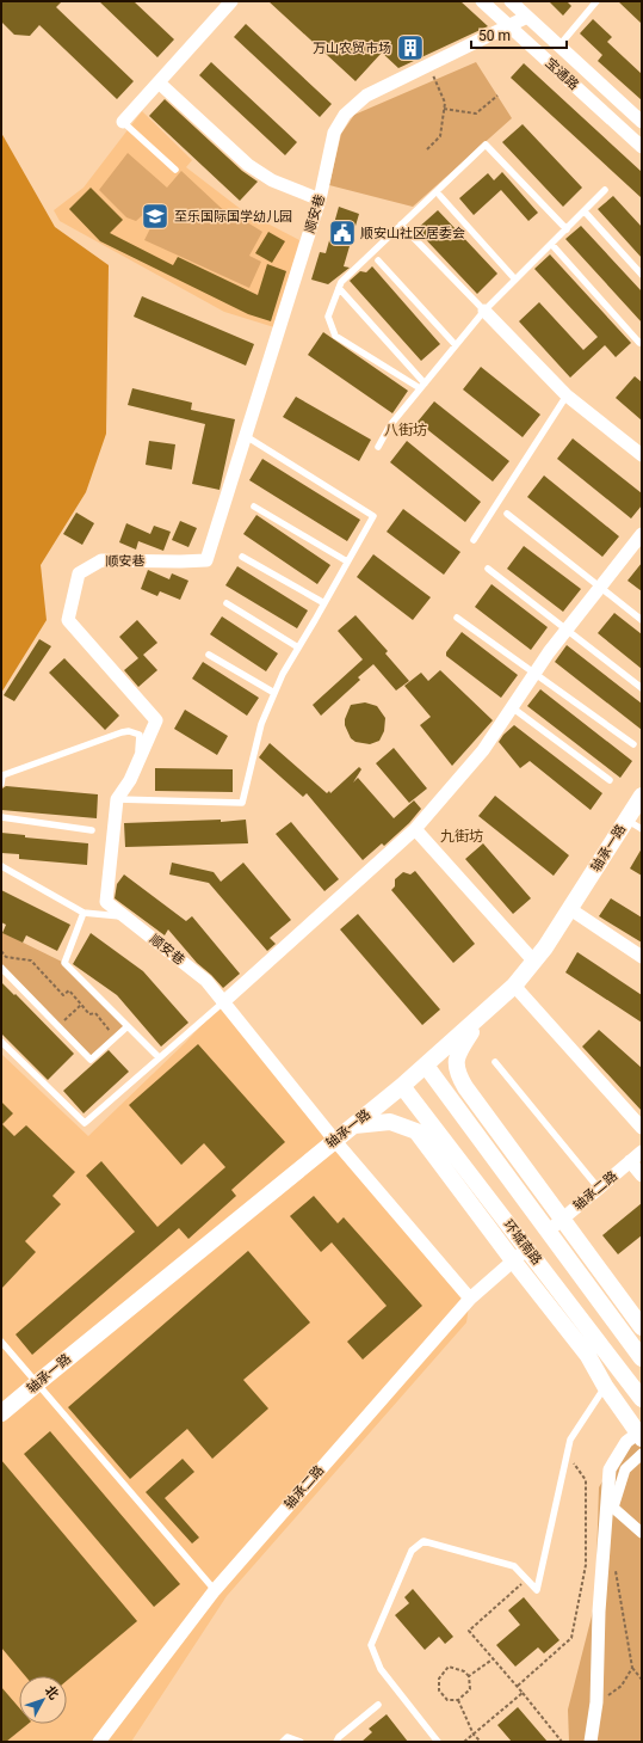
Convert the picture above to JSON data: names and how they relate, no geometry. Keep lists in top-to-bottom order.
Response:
{
  "streets": {
    "street": [
      "宝通路",
      "顺安巷",
      "轴承一路",
      "轴承二路",
      "环城南路"
    ]
  },
  "crossings": [
    ["宝通路", "顺安巷"],
    ["顺安巷", "轴承一路"],
    ["顺安巷", "轴承二路"],
    ["轴承一路", "环城南路"],
    ["轴承二路", "环城南路"]
  ],
  "districts": ["八街坊", "九街坊"],
  "places": {
    "building": ["万山农贸市场"],
    "school or university": ["至乐国际国学幼儿园"],
    "public building": ["顺安山社区居委会"]
  },
  "scale_bar": "50 m",
  "north": "top right"
}
